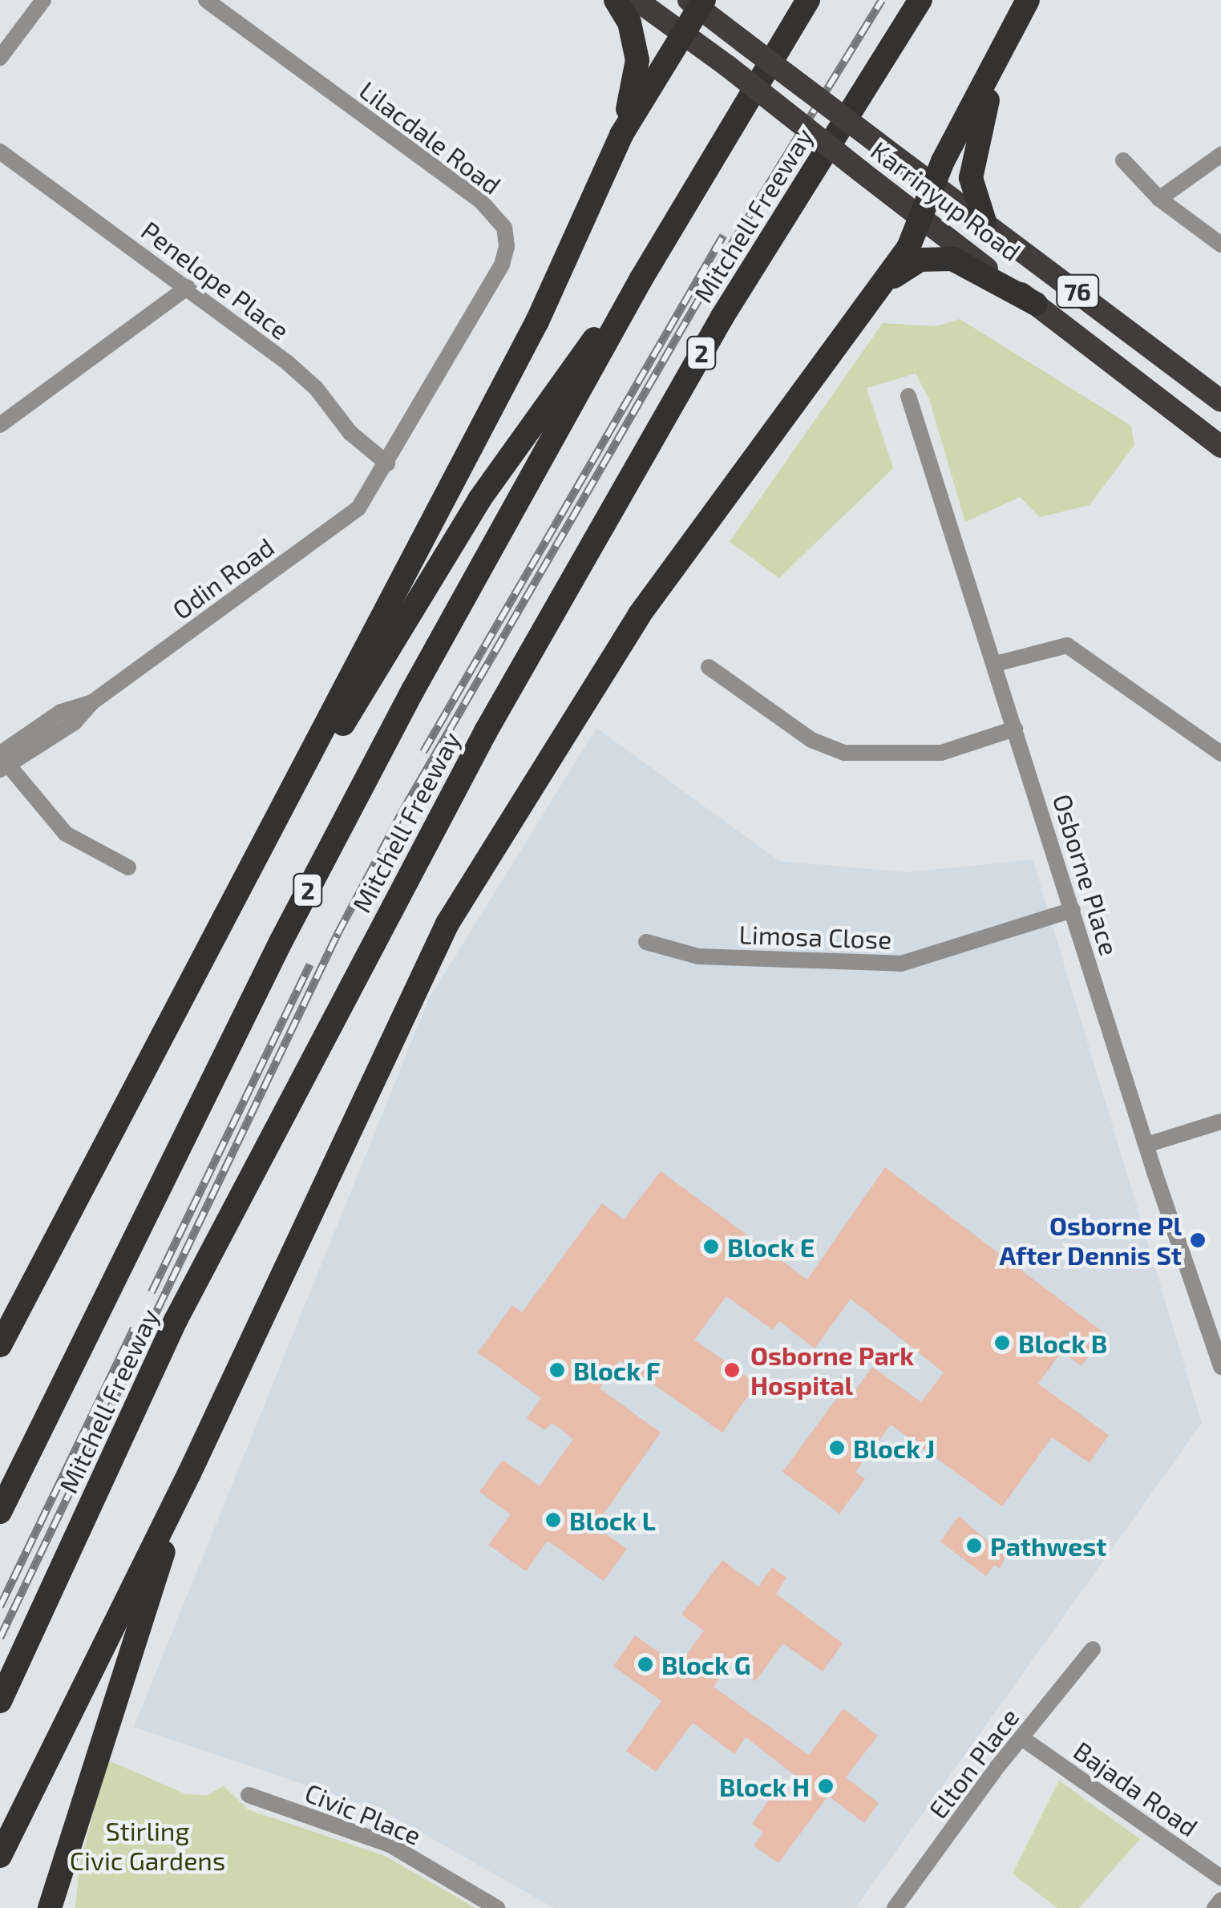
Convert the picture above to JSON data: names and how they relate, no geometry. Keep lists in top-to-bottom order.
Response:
{
  "streets": {
    "highway": [
      "Karrinyup Road",
      "Mitchell Freeway",
      "76",
      "2"
    ],
    "street": [
      "Lilacdale Road",
      "Penelope Place",
      "Odin Road",
      "Osborne Place",
      "Limosa Close",
      "Elton Place",
      "Bajada Road",
      "Civic Place"
    ]
  },
  "crossings": [
    ["Lilacdale Road", "Penelope Place"],
    ["Lilacdale Road", "Odin Road"],
    ["Osborne Place", "Limosa Close"],
    ["Elton Place", "Bajada Road"]
  ],
  "parks": ["Stirling Civic Gardens"],
  "places": [
    "Osborne Pl After Dennis St",
    "Block E",
    "Block B",
    "Block F",
    "Osborne Park Hospital",
    "Block J",
    "Block L",
    "Pathwest",
    "Block G",
    "Block H"
  ]
}
